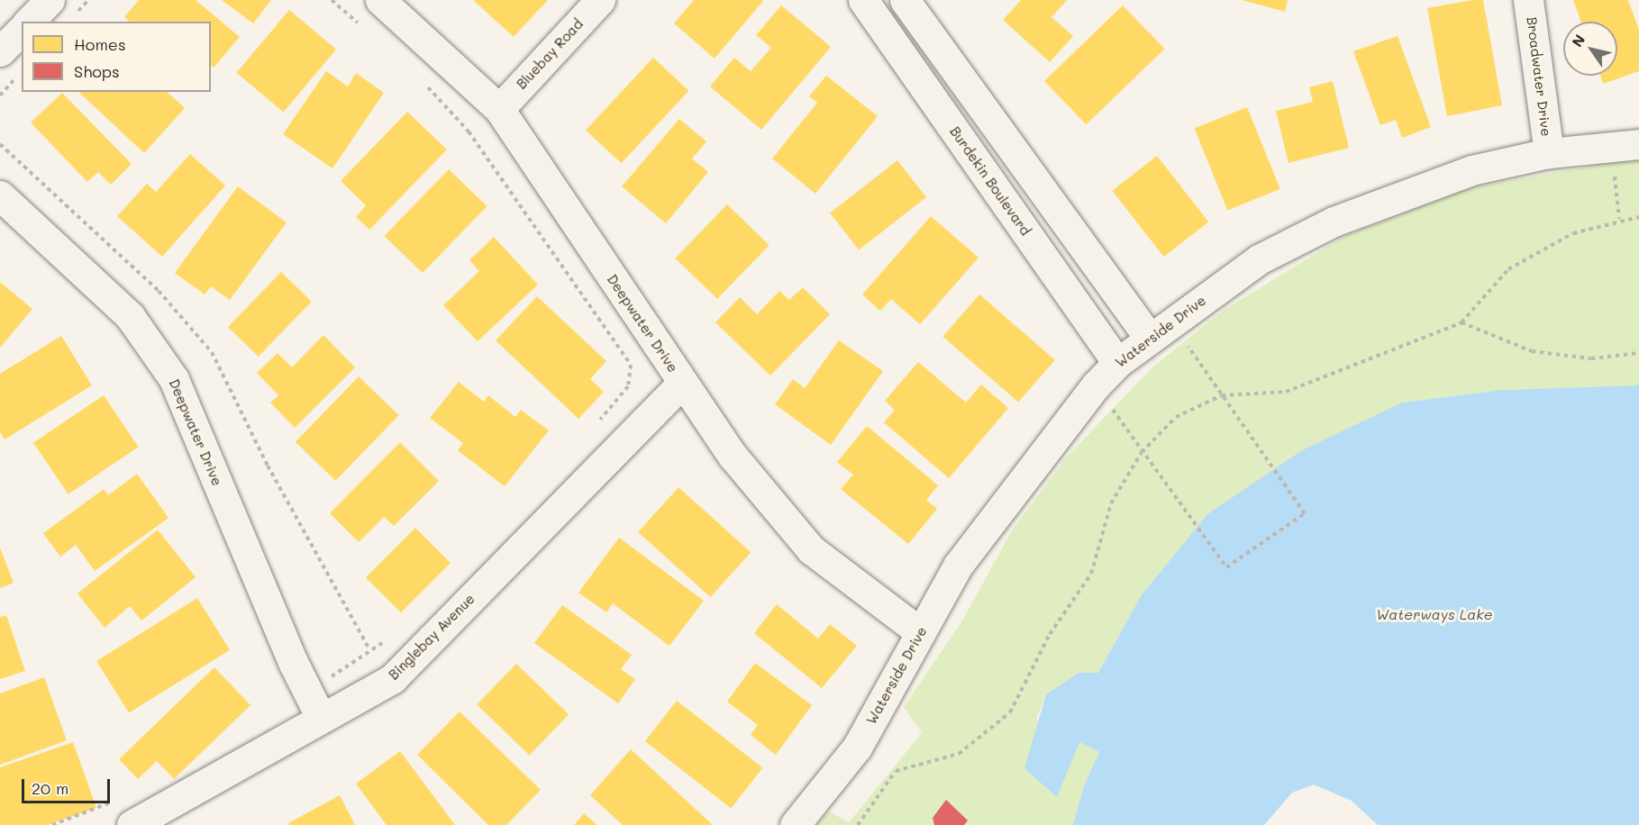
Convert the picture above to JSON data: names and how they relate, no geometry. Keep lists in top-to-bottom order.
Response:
{
  "streets": {
    "street": [
      "Bluebay Road",
      "Broadwater Drive",
      "Burdekin Boulevard",
      "Deepwater Drive",
      "Waterside Drive",
      "Binglebay Avenue"
    ]
  },
  "crossings": [
    ["Bluebay Road", "Deepwater Drive"],
    ["Broadwater Drive", "Waterside Drive"],
    ["Burdekin Boulevard", "Waterside Drive"],
    ["Deepwater Drive", "Waterside Drive"],
    ["Deepwater Drive", "Binglebay Avenue"]
  ],
  "water": ["Waterways Lake"],
  "legend": ["Homes", "Shops"],
  "scale_bar": "20 m",
  "north": "top left"
}
